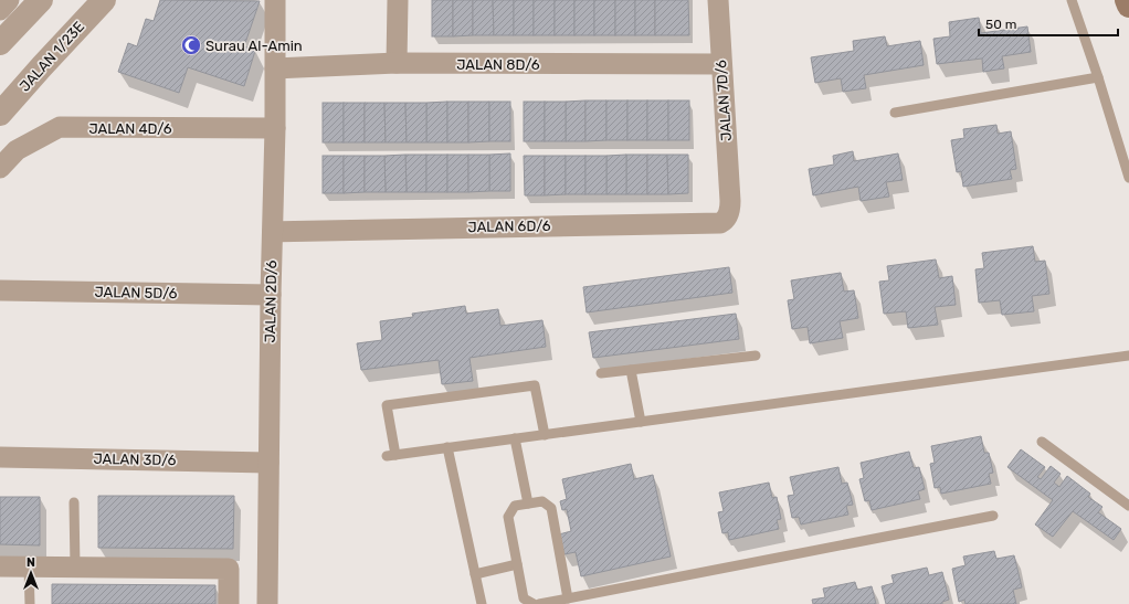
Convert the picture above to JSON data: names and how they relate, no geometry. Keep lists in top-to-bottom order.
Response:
{
  "streets": {
    "street": [
      "JALAN 1/23E",
      "JALAN 8D/6",
      "JALAN 7D/6",
      "JALAN 4D/6",
      "JALAN 6D/6",
      "JALAN 5D/6",
      "JALAN 2D/6",
      "JALAN 3D/6"
    ]
  },
  "crossings": [
    ["JALAN 8D/6", "JALAN 7D/6"],
    ["JALAN 8D/6", "JALAN 2D/6"],
    ["JALAN 7D/6", "JALAN 6D/6"],
    ["JALAN 4D/6", "JALAN 2D/6"],
    ["JALAN 6D/6", "JALAN 2D/6"],
    ["JALAN 5D/6", "JALAN 2D/6"],
    ["JALAN 2D/6", "JALAN 3D/6"]
  ],
  "places": {
    "mosque": ["Surau Al-Amin"]
  },
  "scale_bar": "50 m",
  "north": "top"
}
